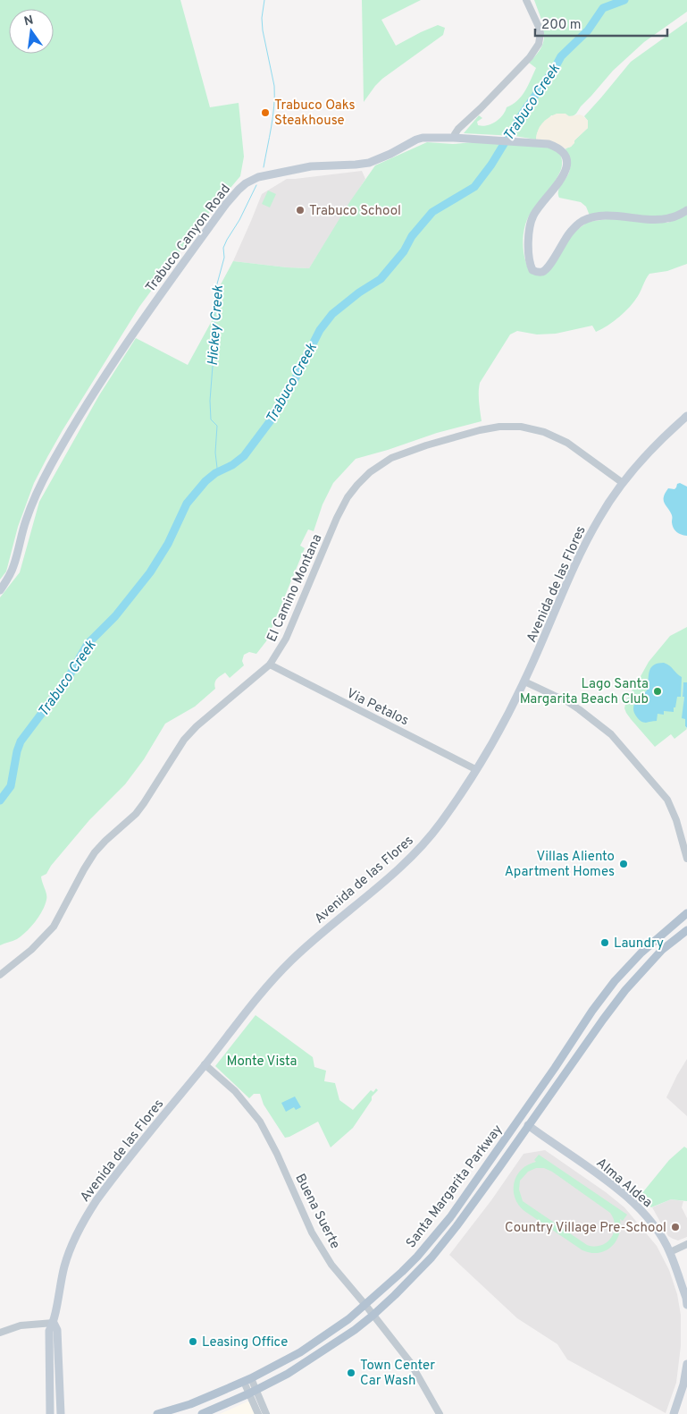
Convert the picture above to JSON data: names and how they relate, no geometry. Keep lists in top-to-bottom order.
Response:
{
  "streets": {
    "main road": [
      "Trabuco Canyon Road",
      "Avenida de las Flores",
      "Alma Aldea",
      "Santa Margarita Parkway"
    ],
    "street": ["El Camino Montana", "Via Petalos", "Buena Suerte"]
  },
  "crossings": [
    ["Avenida de las Flores", "El Camino Montana"],
    ["Avenida de las Flores", "Via Petalos"],
    ["Avenida de las Flores", "Buena Suerte"],
    ["El Camino Montana", "Via Petalos"],
    ["Alma Aldea", "Santa Margarita Parkway"],
    ["Santa Margarita Parkway", "Buena Suerte"]
  ],
  "water": ["Trabuco Creek", "Hickey Creek"],
  "parks": ["Monte Vista"],
  "places": [
    "Trabuco Oaks Steakhouse",
    "Trabuco School",
    "Lago Santa Margarita Beach Club",
    "Villas Aliento Apartment Homes",
    "Laundry",
    "Country Village Pre-School",
    "Leasing Office",
    "Town Center Car Wash"
  ],
  "scale_bar": "200 m",
  "north": "top"
}
